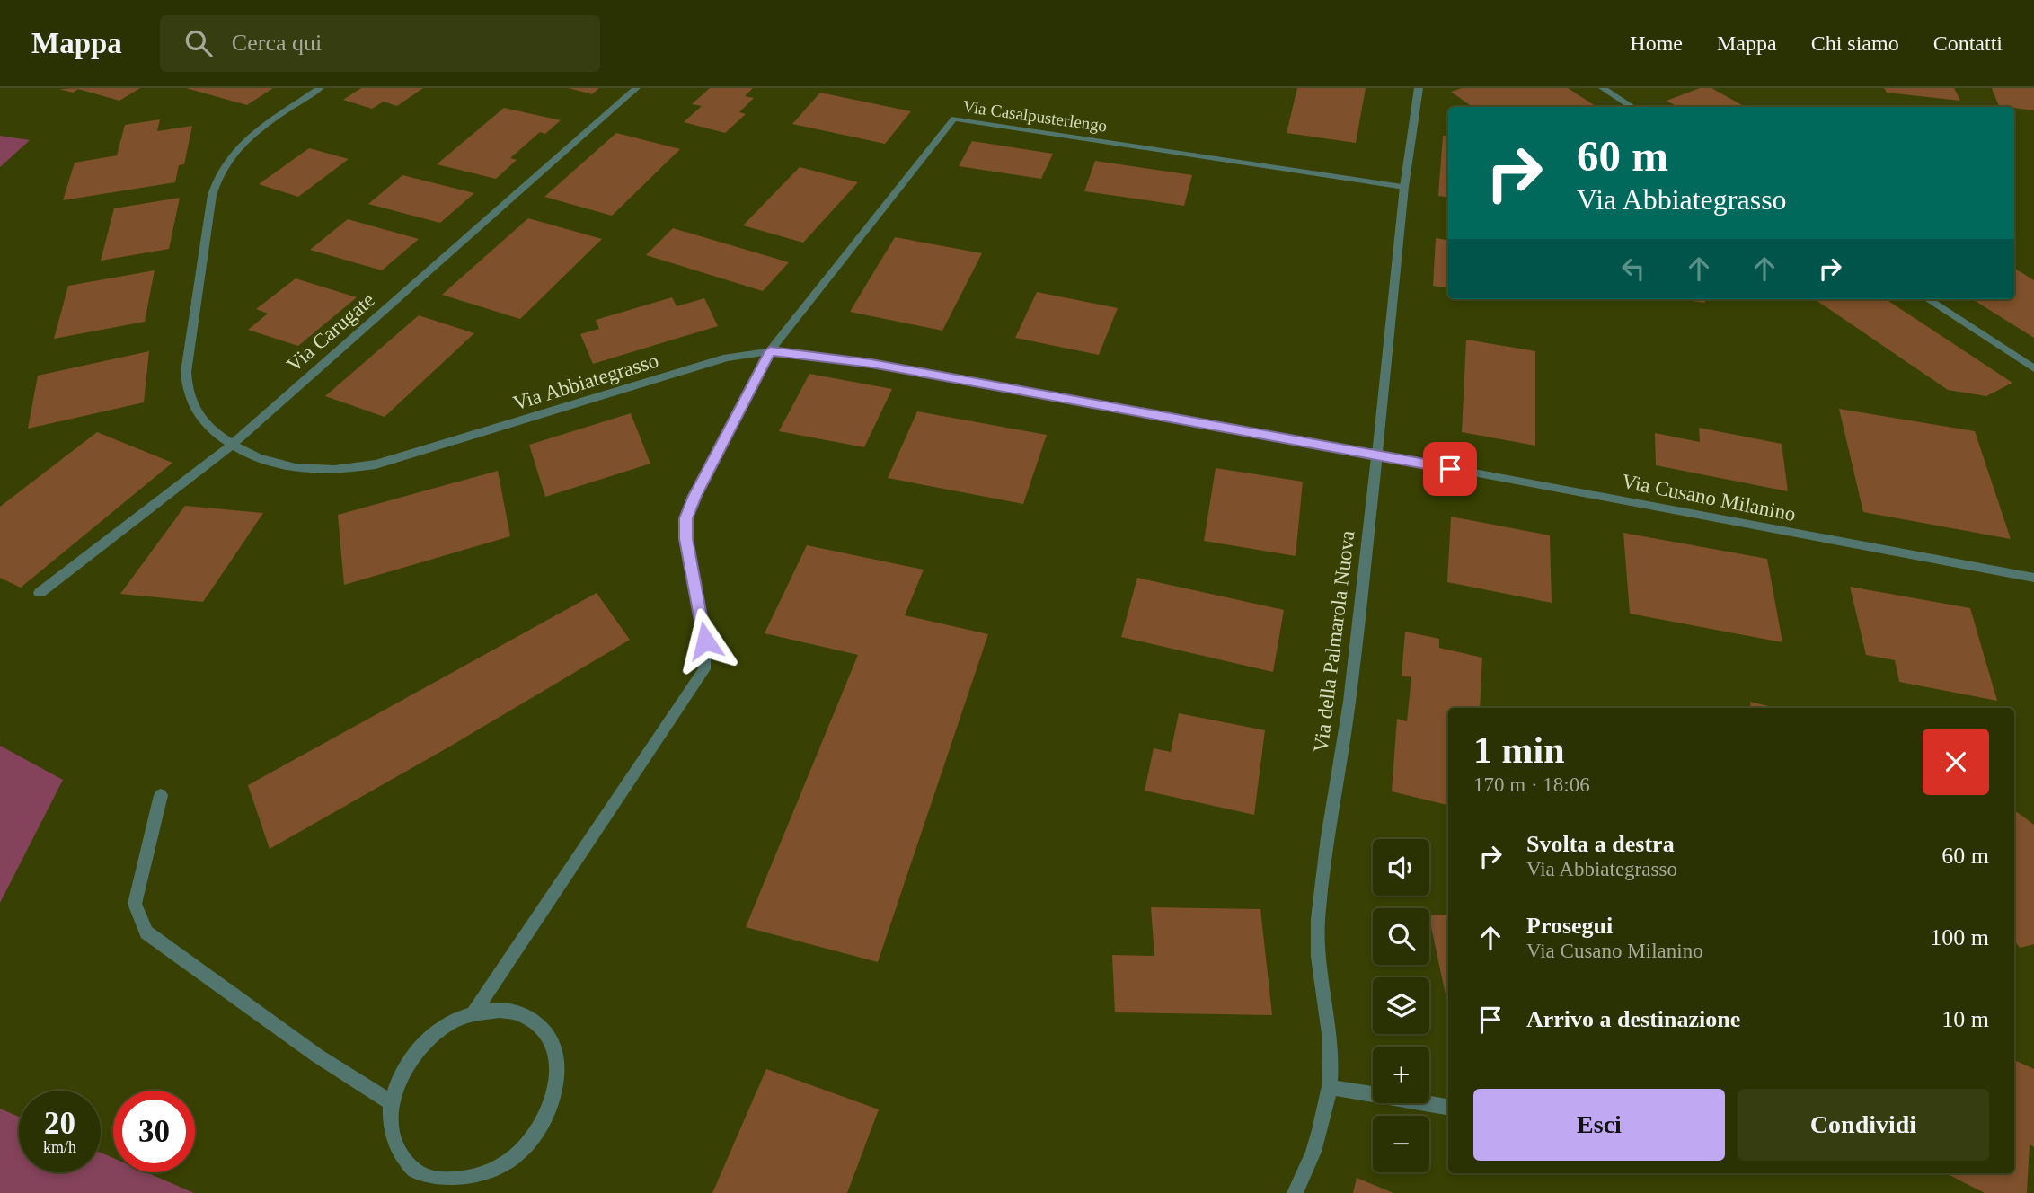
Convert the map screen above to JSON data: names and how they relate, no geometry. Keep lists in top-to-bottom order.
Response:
{
  "streets": {
    "street": [
      "Via Casalpusterlengo",
      "Via Carugate",
      "Via Abbiategrasso",
      "Via Cusano Milanino",
      "Via della Palmarola Nuova"
    ]
  },
  "crossings": [
    ["Via Casalpusterlengo", "Via Abbiategrasso"],
    ["Via Casalpusterlengo", "Via della Palmarola Nuova"],
    ["Via Carugate", "Via Abbiategrasso"],
    ["Via Abbiategrasso", "Via Cusano Milanino"],
    ["Via Abbiategrasso", "Via della Palmarola Nuova"],
    ["Via Cusano Milanino", "Via della Palmarola Nuova"]
  ],
  "page": {
    "header": "Mappa",
    "search": "Cerca qui",
    "nav": [
      "Home",
      "Mappa",
      "Chi siamo",
      "Contatti"
    ],
    "turn": ["60 m", "Via Abbiategrasso"],
    "heading": ["1 min", "170 m · 18:06"],
    "list": [
      {
        "name": "Svolta a destra",
        "note": "Via Abbiategrasso",
        "value": "60 m"
      },
      {
        "name": "Prosegui",
        "note": "Via Cusano Milanino",
        "value": "100 m"
      },
      {
        "name": "Arrivo a destinazione",
        "value": "10 m"
      }
    ],
    "map_buttons": ["+", "−"],
    "buttons": ["Esci", "Condividi"],
    "speed": "20 km/h",
    "limit": "30"
  }
}
